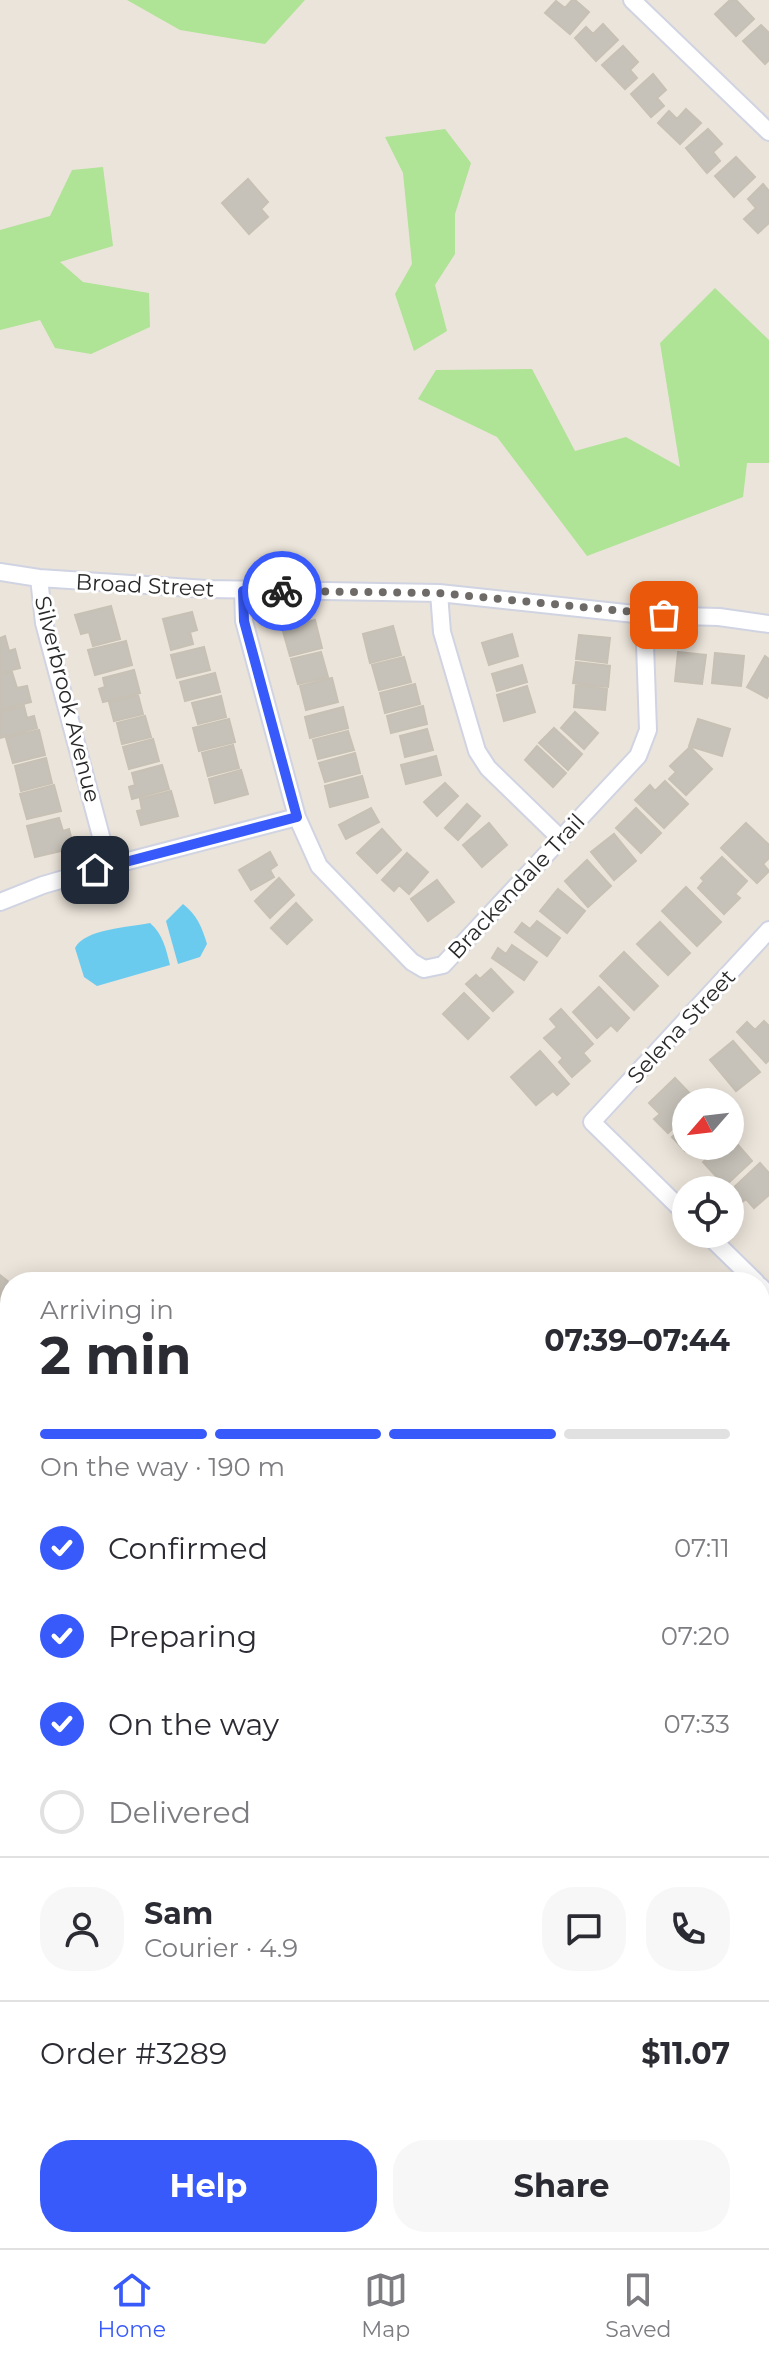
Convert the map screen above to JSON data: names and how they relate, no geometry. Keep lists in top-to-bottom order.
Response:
{
  "streets": {
    "street": [
      "Broad Street",
      "Silverbrook Avenue",
      "Brackendale Trail",
      "Selena Street"
    ]
  },
  "crossings": [
    ["Broad Street", "Silverbrook Avenue"],
    ["Broad Street", "Brackendale Trail"]
  ],
  "north": "bottom left",
  "page": {
    "heading": ["2 min", "Arriving in", "07:39–07:44"],
    "panel": [
      "Sam",
      "Courier · 4.9",
      "Order #3289",
      "$11.07"
    ],
    "bar": "On the way · 190 m",
    "list": [
      ["Confirmed", "07:11"],
      ["Preparing", "07:20"],
      ["On the way", "07:33"],
      "Delivered"
    ],
    "buttons": ["Help", "Share"],
    "tabs": ["Home", "Map", "Saved"]
  }
}
